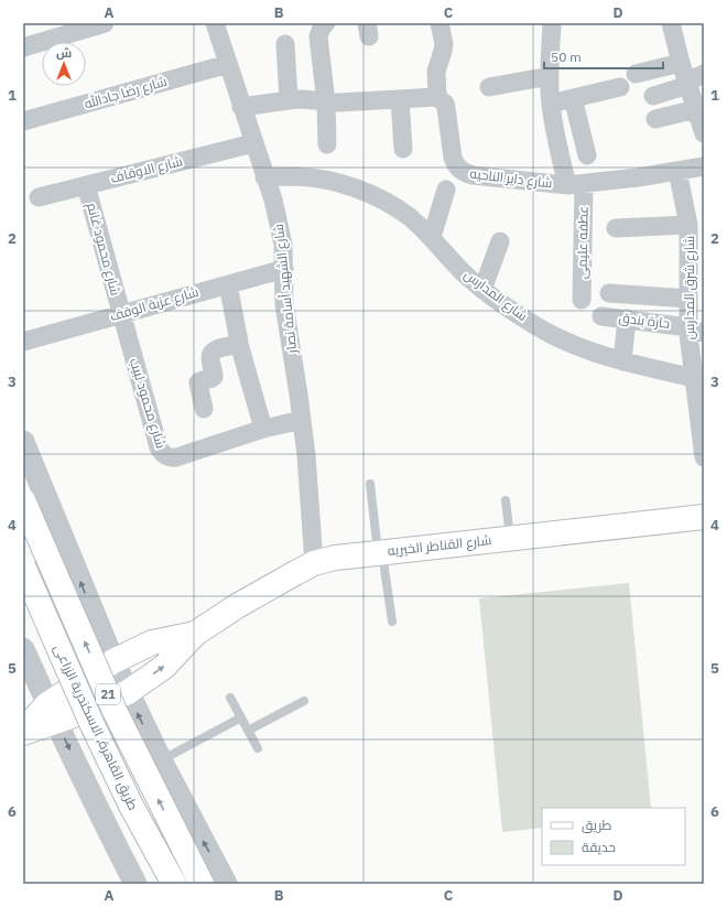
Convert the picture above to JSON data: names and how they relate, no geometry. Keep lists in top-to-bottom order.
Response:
{
  "streets": {
    "main road": ["شارع القناطر الخيريه", "21", "طريق القاهرة, الاسكندرية الزراعى"],
    "street": [
      "شارع رضا جادالله",
      "شارع الاوقاف",
      "شارع داير الناحيه",
      "عطفه عليمى",
      "شارع محمود غانم",
      "شارع شرق المدارس",
      "شارع الشهيد أسامة نصار",
      "شارع المدارس",
      "شارع عزبة الوقف",
      "حارة بندق",
      "شارع محمود لبيب"
    ]
  },
  "crossings": [
    ["شارع رضا جادالله", "شارع الشهيد أسامة نصار"],
    ["شارع الاوقاف", "شارع محمود غانم"],
    ["شارع الاوقاف", "شارع الشهيد أسامة نصار"],
    ["شارع داير الناحيه", "عطفه عليمى"],
    ["شارع داير الناحيه", "شارع شرق المدارس"],
    ["شارع محمود غانم", "شارع عزبة الوقف"],
    ["شارع محمود غانم", "شارع محمود لبيب"],
    ["شارع شرق المدارس", "شارع المدارس"],
    ["شارع شرق المدارس", "حارة بندق"],
    ["شارع الشهيد أسامة نصار", "شارع المدارس"],
    ["شارع الشهيد أسامة نصار", "شارع عزبة الوقف"],
    ["شارع الشهيد أسامة نصار", "شارع محمود لبيب"],
    ["شارع الشهيد أسامة نصار", "شارع القناطر الخيريه"],
    ["شارع عزبة الوقف", "شارع محمود لبيب"]
  ],
  "legend": ["طريق", "حديقة"],
  "scale_bar": "50 m",
  "north": "top",
  "grid": {
    "columns": [
      "A",
      "B",
      "C",
      "D"
    ],
    "rows": [
      "1",
      "2",
      "3",
      "4",
      "5",
      "6"
    ]
  }
}
